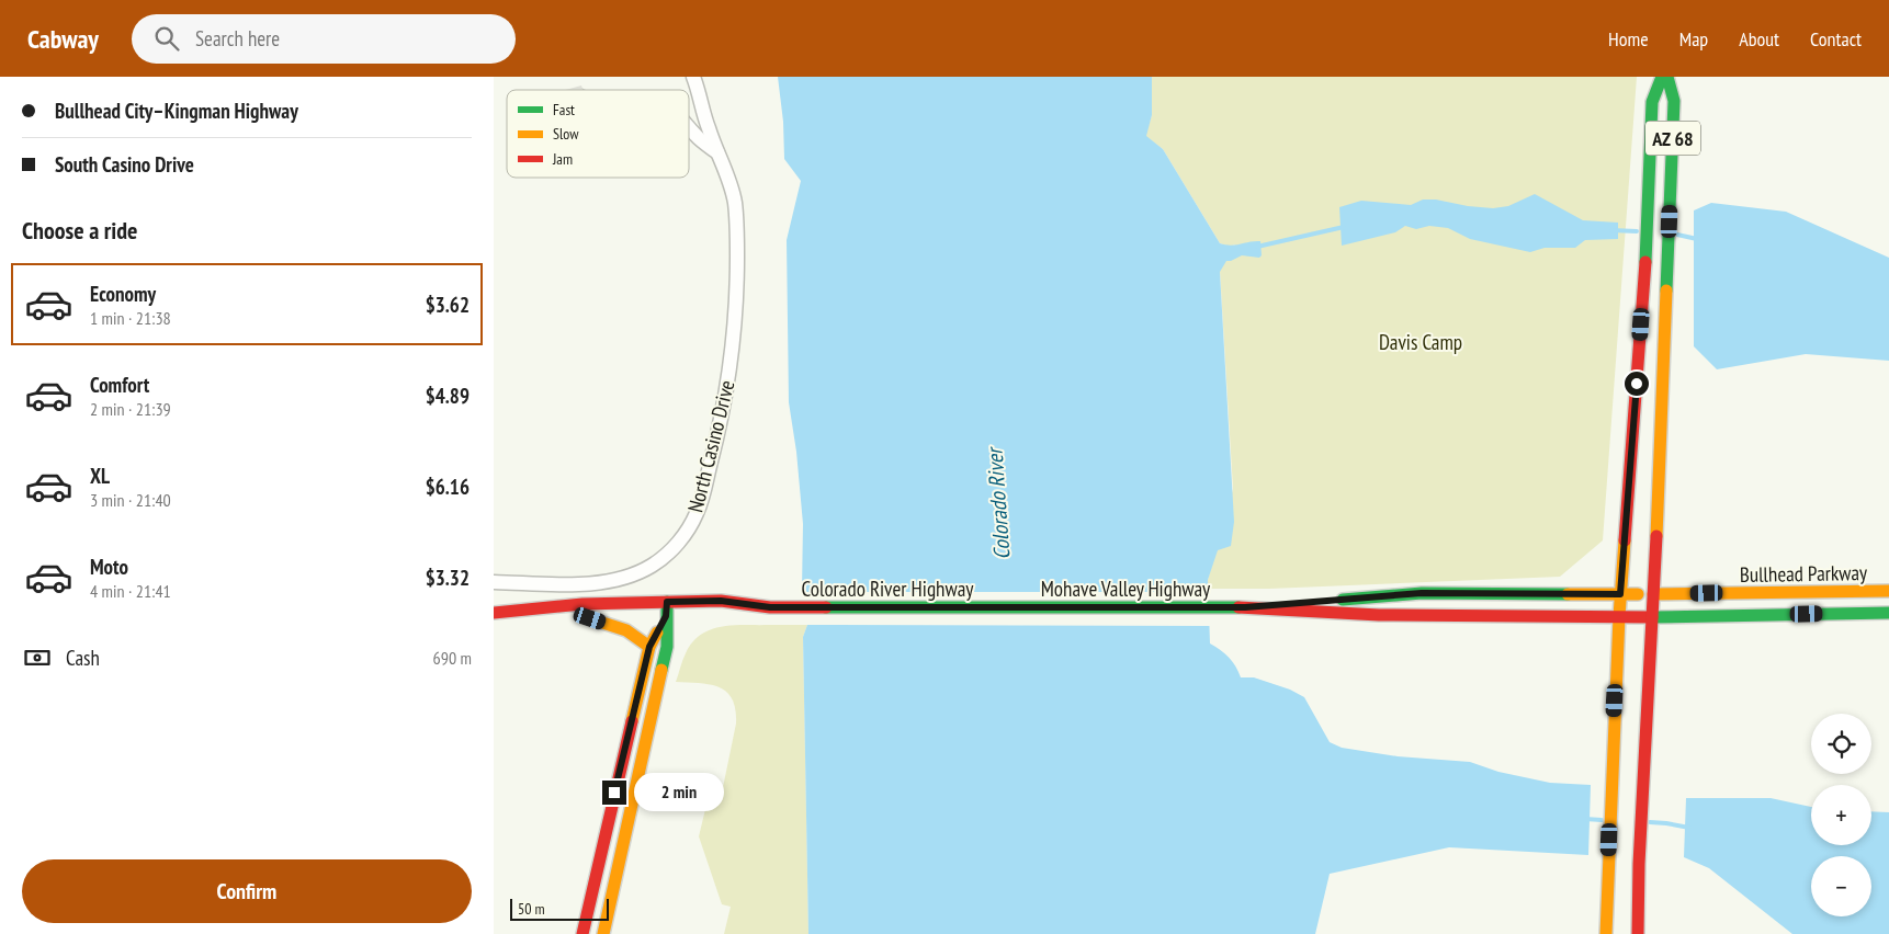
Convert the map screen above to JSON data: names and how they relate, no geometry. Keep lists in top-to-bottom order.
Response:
{
  "streets": {
    "main road": [
      "AZ 68",
      "Bullhead Parkway",
      "Colorado River Highway",
      "Mohave Valley Highway"
    ],
    "street": ["North Casino Drive"]
  },
  "crossings": [
    ["AZ 68", "Bullhead Parkway"],
    ["AZ 68", "Mohave Valley Highway"],
    ["Bullhead Parkway", "Mohave Valley Highway"],
    ["Colorado River Highway", "Mohave Valley Highway"]
  ],
  "water": ["Colorado River"],
  "parks": ["Davis Camp"],
  "legend": ["Fast", "Slow", "Jam"],
  "scale_bar": "50 m",
  "page": {
    "header": "Cabway",
    "search": "Search here",
    "nav": [
      "Home",
      "Map",
      "About",
      "Contact"
    ],
    "banner": ["Bullhead City–Kingman Highway", "South Casino Drive"],
    "heading": "Choose a ride",
    "list": [
      {
        "name": "Economy",
        "note": "1 min · 21:38",
        "value": "$3.62"
      },
      {
        "name": "Comfort",
        "note": "2 min · 21:39",
        "value": "$4.89"
      },
      {
        "name": "XL",
        "note": "3 min · 21:40",
        "value": "$6.16"
      },
      {
        "name": "Moto",
        "note": "4 min · 21:41",
        "value": "$3.32"
      }
    ],
    "pay": ["Cash", "690 m"],
    "map_buttons": ["+", "−"],
    "bubble": "2 min",
    "buttons": "Confirm",
    "scale": "50 m"
  }
}
